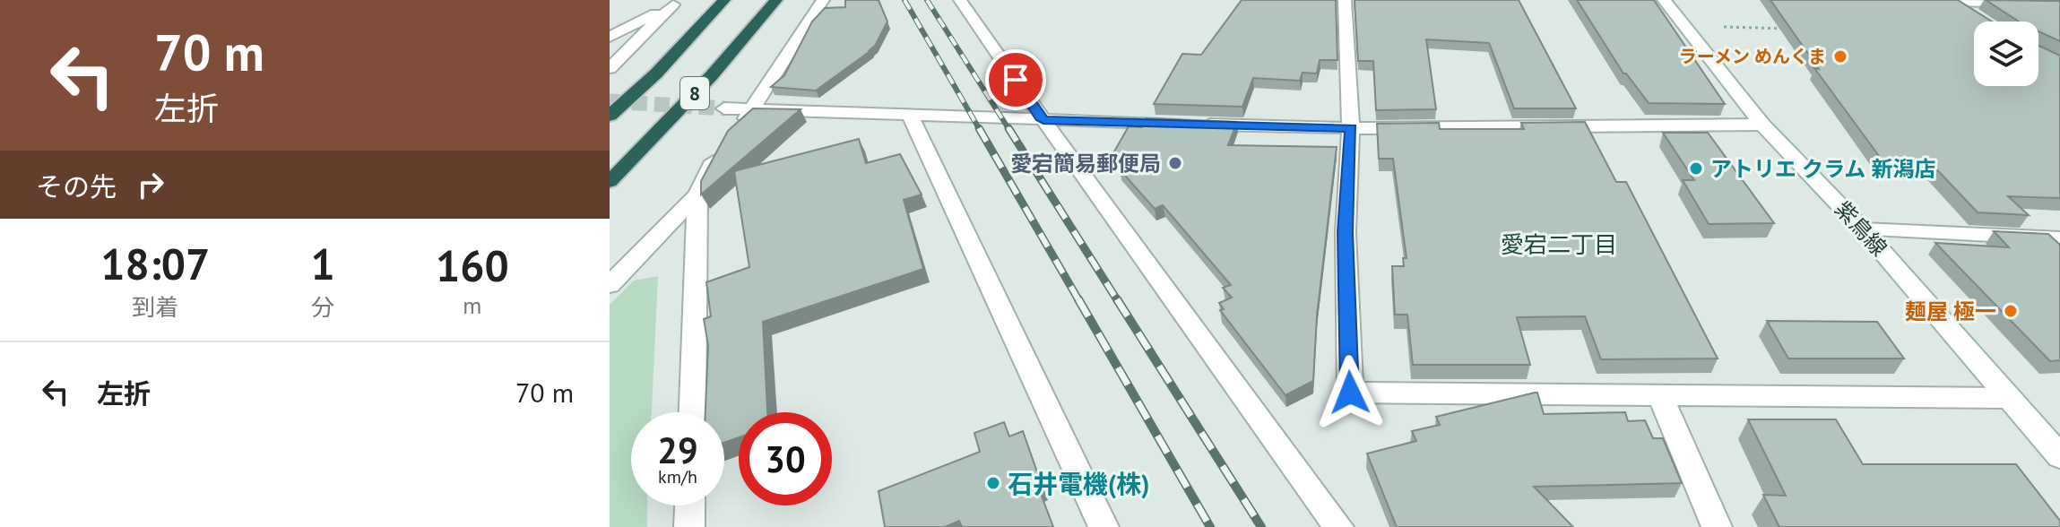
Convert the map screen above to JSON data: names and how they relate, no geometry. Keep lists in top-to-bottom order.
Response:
{
  "streets": {
    "highway": ["8"],
    "street": ["紫鳥線"]
  },
  "districts": ["愛宕二丁目"],
  "places": [
    "ラーメン めんくま",
    "愛宕簡易郵便局",
    "アトリエ クラム 新潟店",
    "麺屋 極一",
    "石井電機(株)"
  ],
  "page": {
    "turn": ["70 m", "左折"],
    "then": "その先",
    "eta": [
      "18:07",
      "到着",
      "1",
      "分",
      "160",
      "m"
    ],
    "list": [
      {
        "name": "左折",
        "value": "70 m"
      }
    ],
    "speed": "29 km/h",
    "limit": "30"
  }
}
